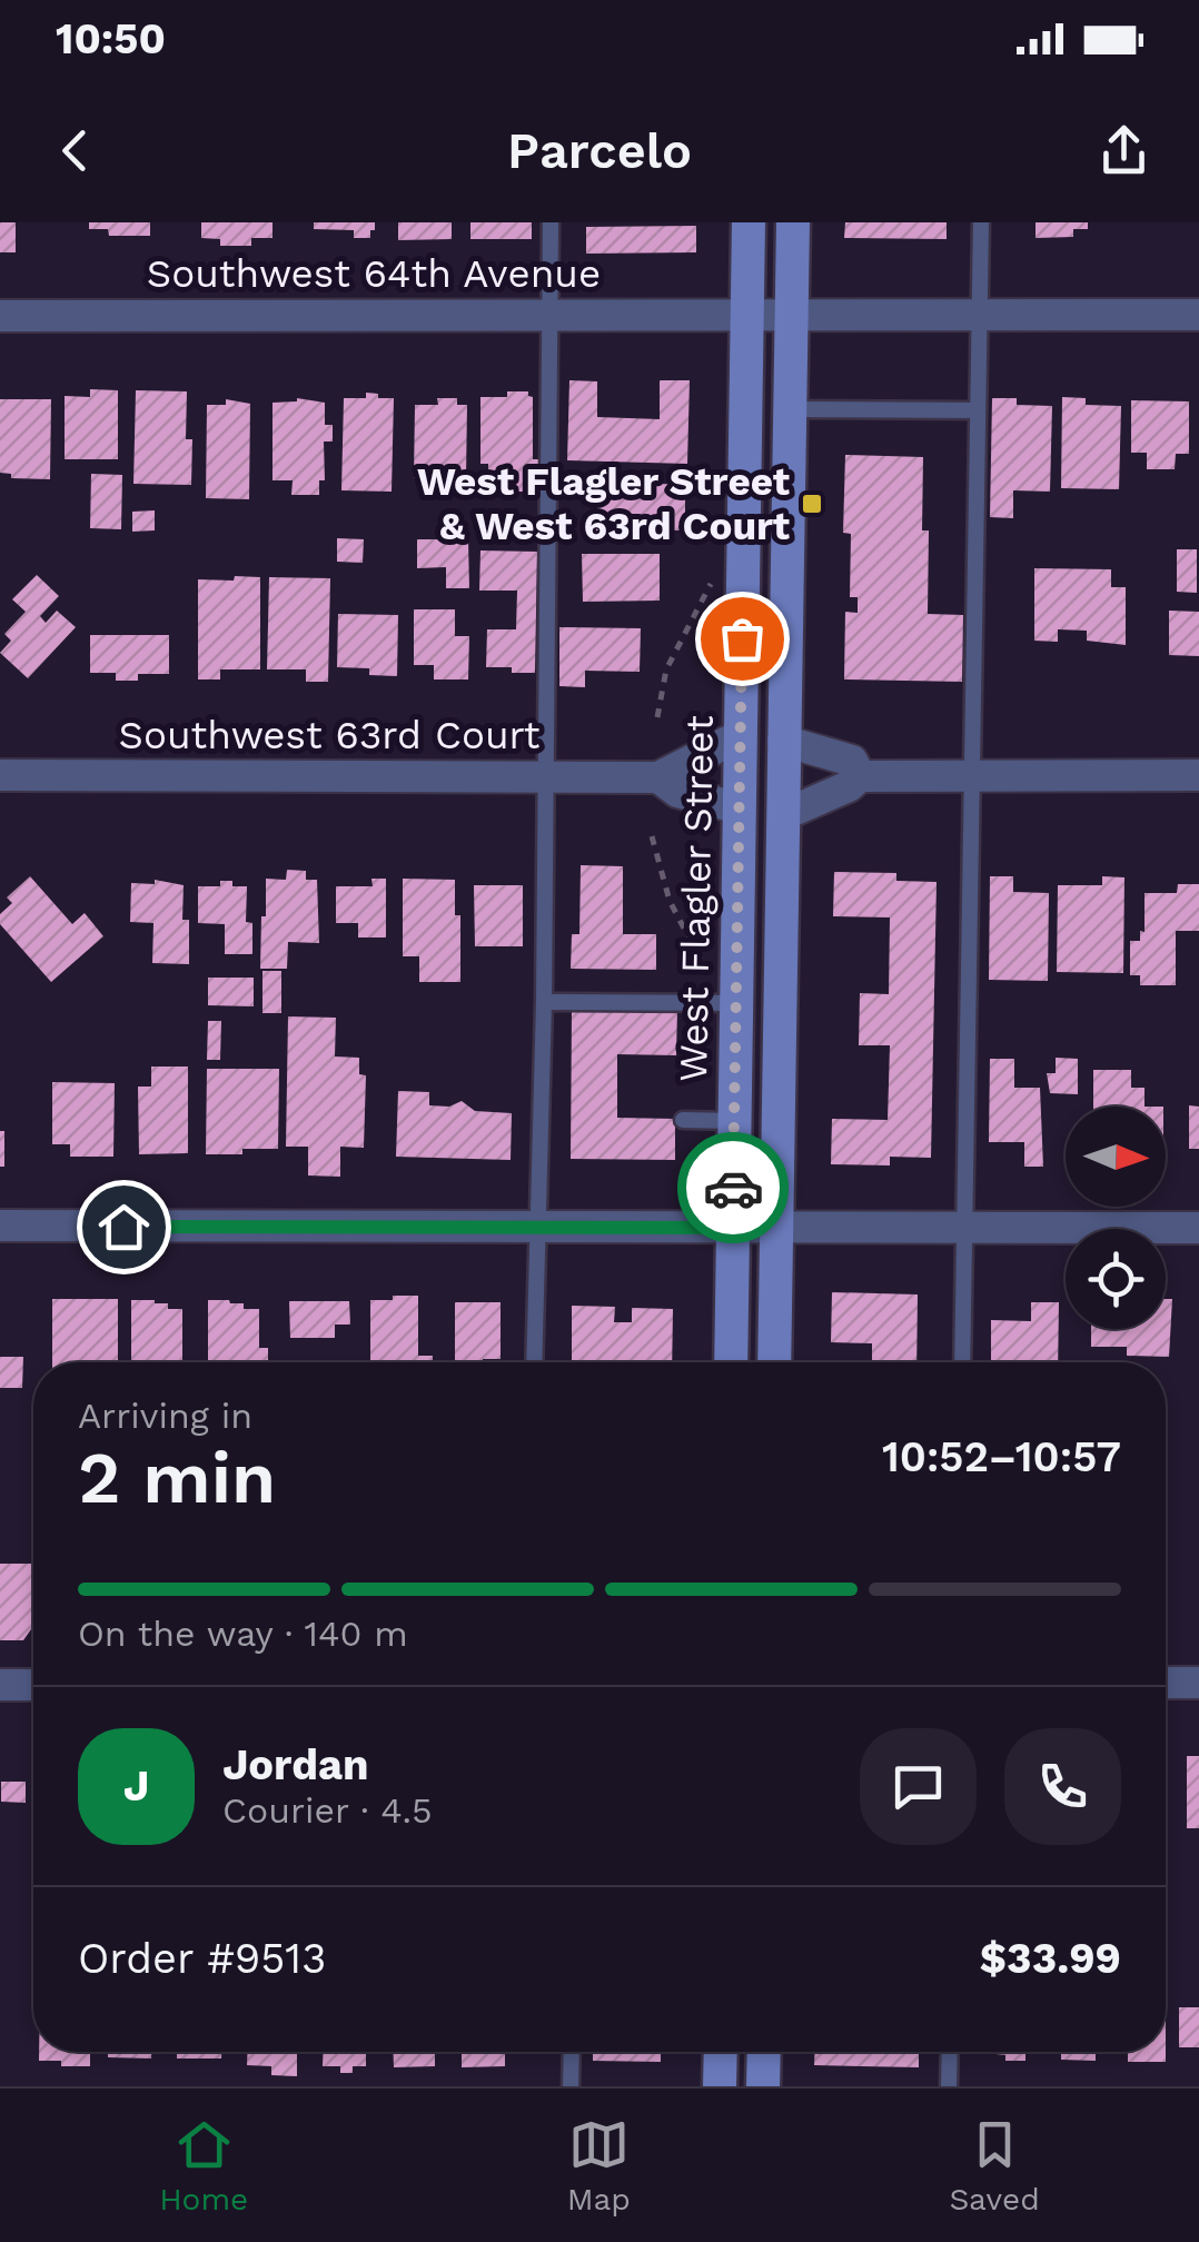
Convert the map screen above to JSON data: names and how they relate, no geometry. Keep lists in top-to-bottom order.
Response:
{
  "streets": {
    "main road": ["West Flagler Street"],
    "street": ["Southwest 64th Avenue", "Southwest 63rd Court"]
  },
  "crossings": [
    ["Southwest 64th Avenue", "West Flagler Street"],
    ["Southwest 63rd Court", "West Flagler Street"]
  ],
  "places": {
    "transit": ["West Flagler Street & West 63rd Court"]
  },
  "north": "right",
  "page": {
    "status": "10:50",
    "header": "Parcelo",
    "heading": ["2 min", "Arriving in", "10:52–10:57"],
    "panel": [
      "Jordan",
      "Courier · 4.5",
      "Order #9513",
      "$33.99"
    ],
    "bar": "On the way · 140 m",
    "round": "J",
    "tabs": ["Home", "Map", "Saved"]
  }
}
